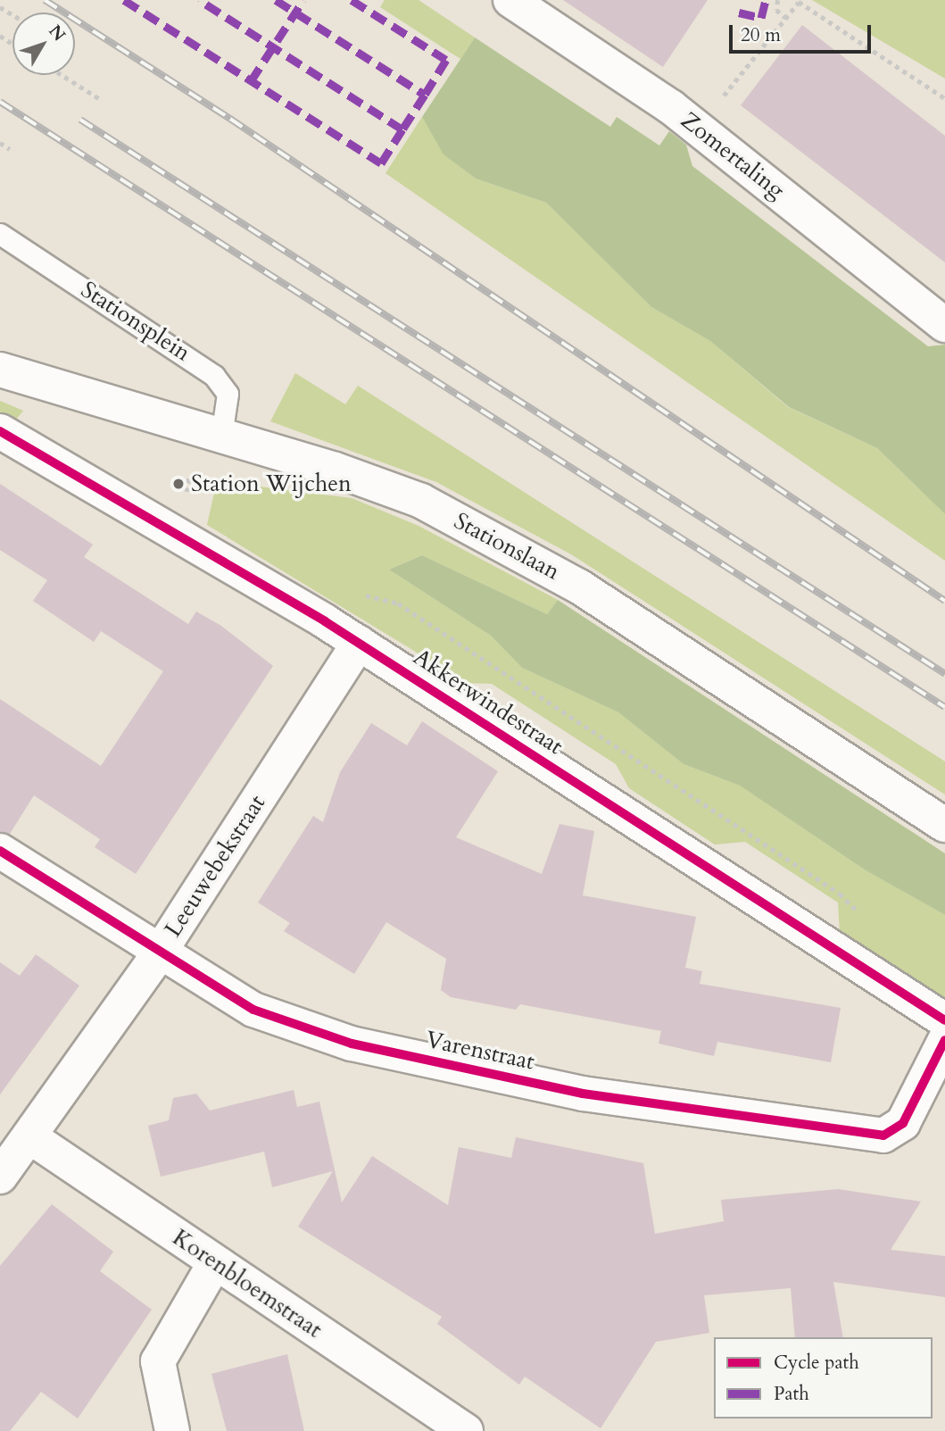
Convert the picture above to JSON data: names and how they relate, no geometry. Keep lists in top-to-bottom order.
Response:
{
  "streets": {
    "street": [
      "Zomertaling",
      "Stationslaan",
      "Akkerwindestraat",
      "Leeuwebekstraat",
      "Varenstraat",
      "Korenbloemstraat"
    ],
    "lane": ["Stationsplein"]
  },
  "crossings": [
    ["Stationsplein", "Stationslaan"],
    ["Akkerwindestraat", "Leeuwebekstraat"],
    ["Leeuwebekstraat", "Varenstraat"],
    ["Leeuwebekstraat", "Korenbloemstraat"]
  ],
  "places": ["Station Wijchen"],
  "legend": ["Cycle path", "Path"],
  "scale_bar": "20 m",
  "north": "top right"
}
